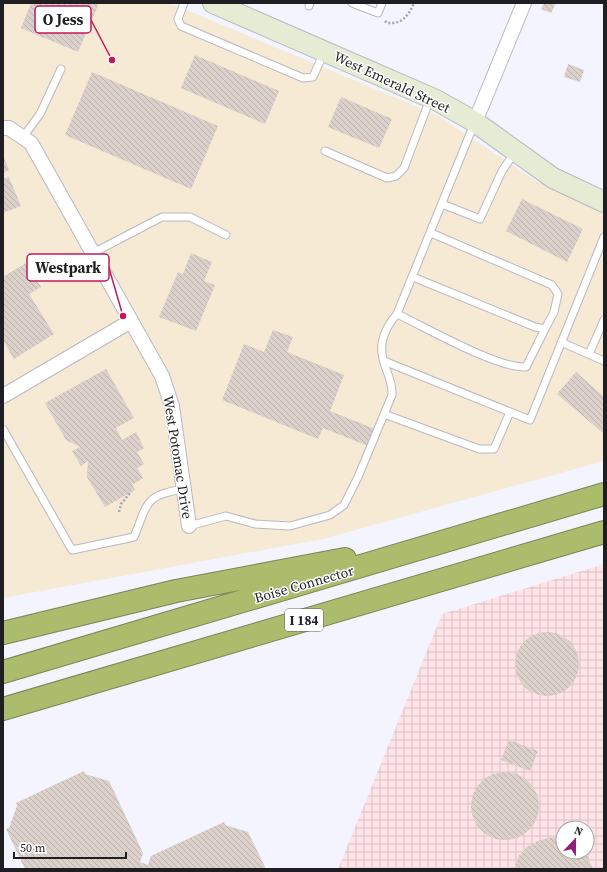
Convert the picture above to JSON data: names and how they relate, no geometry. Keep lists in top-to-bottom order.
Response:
{
  "streets": {
    "highway": ["Boise Connector", "I 184"],
    "main road": ["West Emerald Street"],
    "street": ["West Potomac Drive"]
  },
  "places": ["O Jess", "Westpark"],
  "scale_bar": "50 m",
  "north": "top"
}
